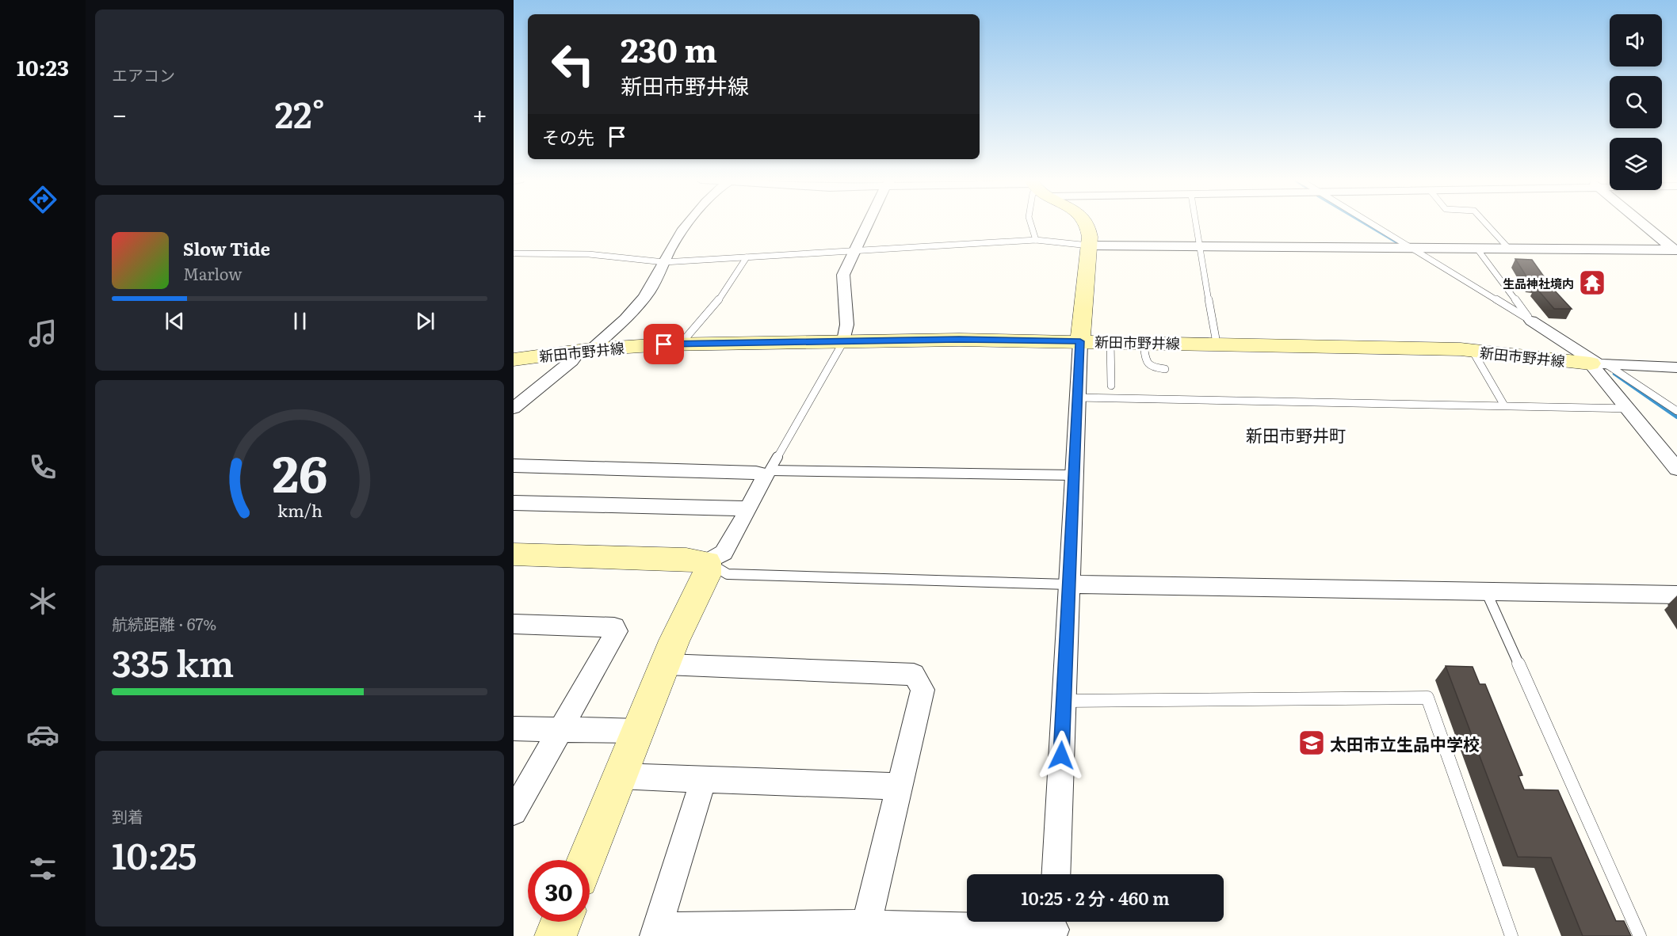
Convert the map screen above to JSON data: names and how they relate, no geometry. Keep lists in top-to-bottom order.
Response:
{
  "streets": {
    "main road": ["新田市野井線"]
  },
  "districts": ["新田市野井町"],
  "places": {
    "temple": ["生品神社境内"],
    "school or university": ["太田市立生品中学校"]
  },
  "page": {
    "tabs": "10:23",
    "tile": [
      "エアコン",
      ["航続距離 · 67%", "335 km"],
      ["到着", "10:25"]
    ],
    "turn": ["230 m", "新田市野井線"],
    "heat": ["−", "22°", "+"],
    "then": "その先",
    "song": ["Slow Tide", "Marlow"],
    "limit": "30",
    "trip": "10:25 · 2 分 · 460 m",
    "gauge": ["26", "km/h"]
  }
}
